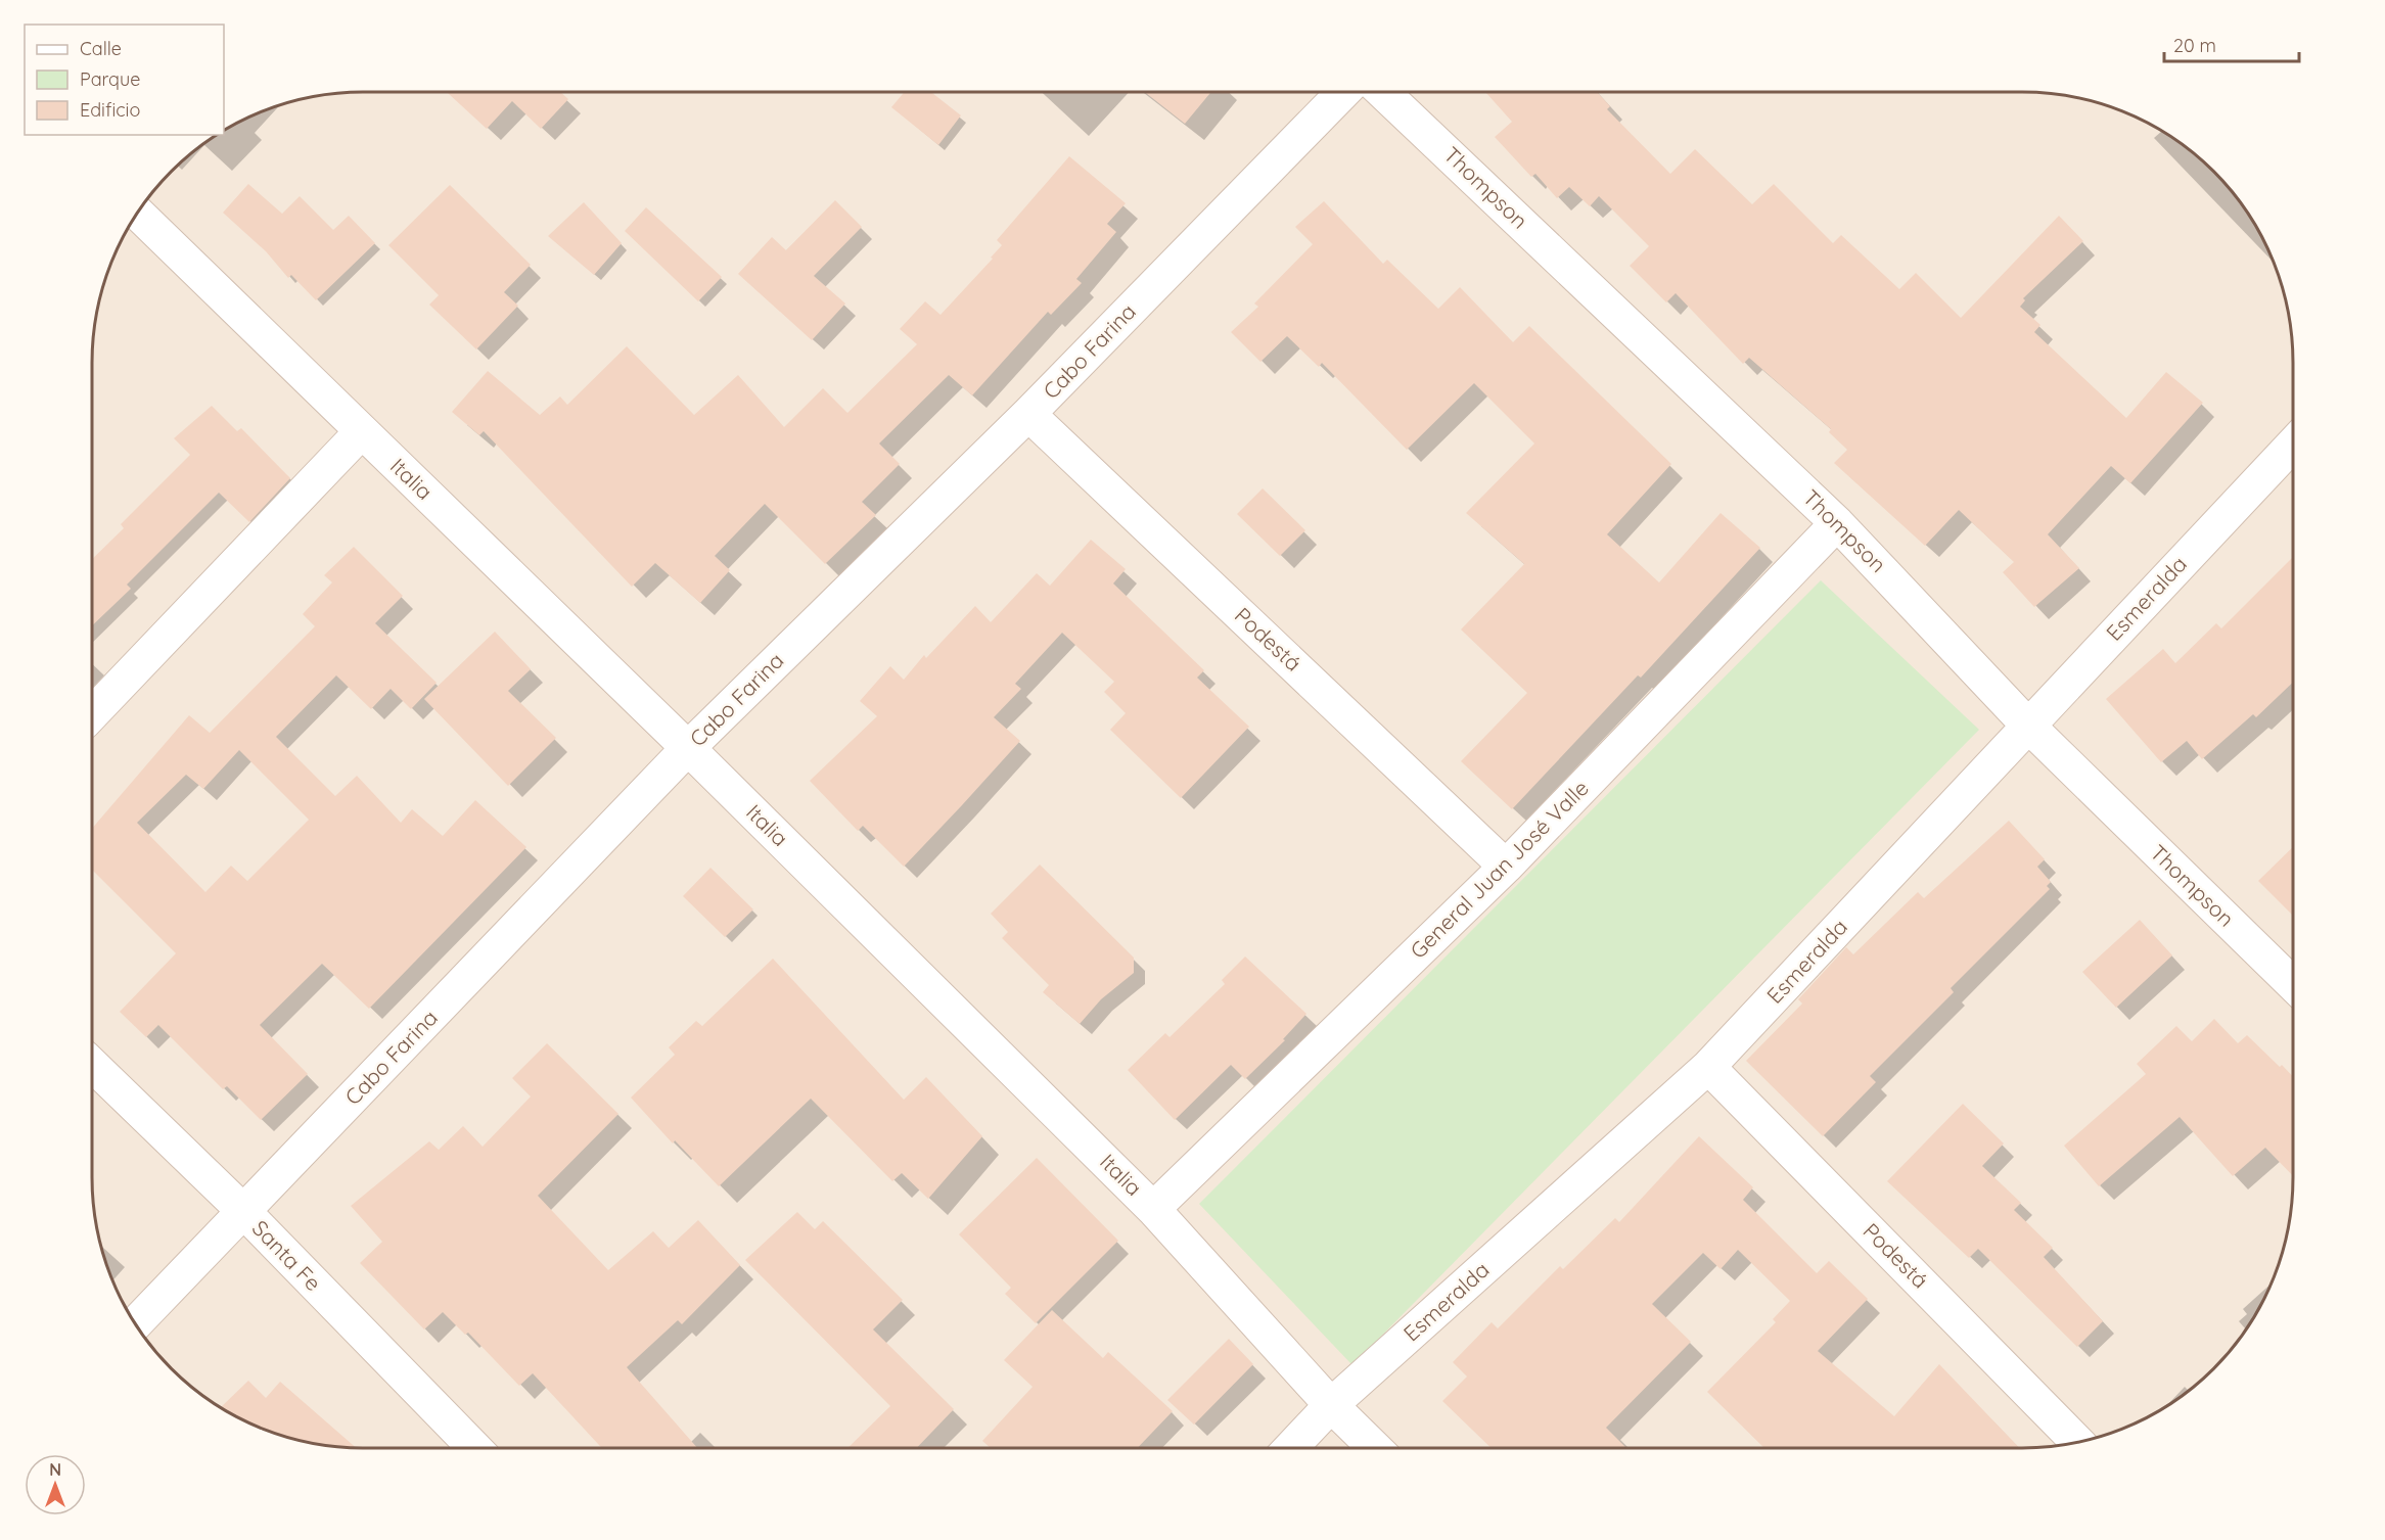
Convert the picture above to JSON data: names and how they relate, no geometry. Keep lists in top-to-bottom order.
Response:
{
  "streets": {
    "street": [
      "Thompson",
      "Cabo Farina",
      "Italia",
      "Esmeralda",
      "Podestá",
      "General Juan José Valle",
      "Santa Fe"
    ]
  },
  "crossings": [
    ["Thompson", "Esmeralda"],
    ["Thompson", "General Juan José Valle"],
    ["Cabo Farina", "Italia"],
    ["Cabo Farina", "Podestá"],
    ["Cabo Farina", "Santa Fe"],
    ["Italia", "Esmeralda"],
    ["Italia", "General Juan José Valle"],
    ["Esmeralda", "Podestá"],
    ["Podestá", "General Juan José Valle"]
  ],
  "legend": ["Calle", "Parque", "Edificio"],
  "scale_bar": "20 m",
  "north": "top"
}
